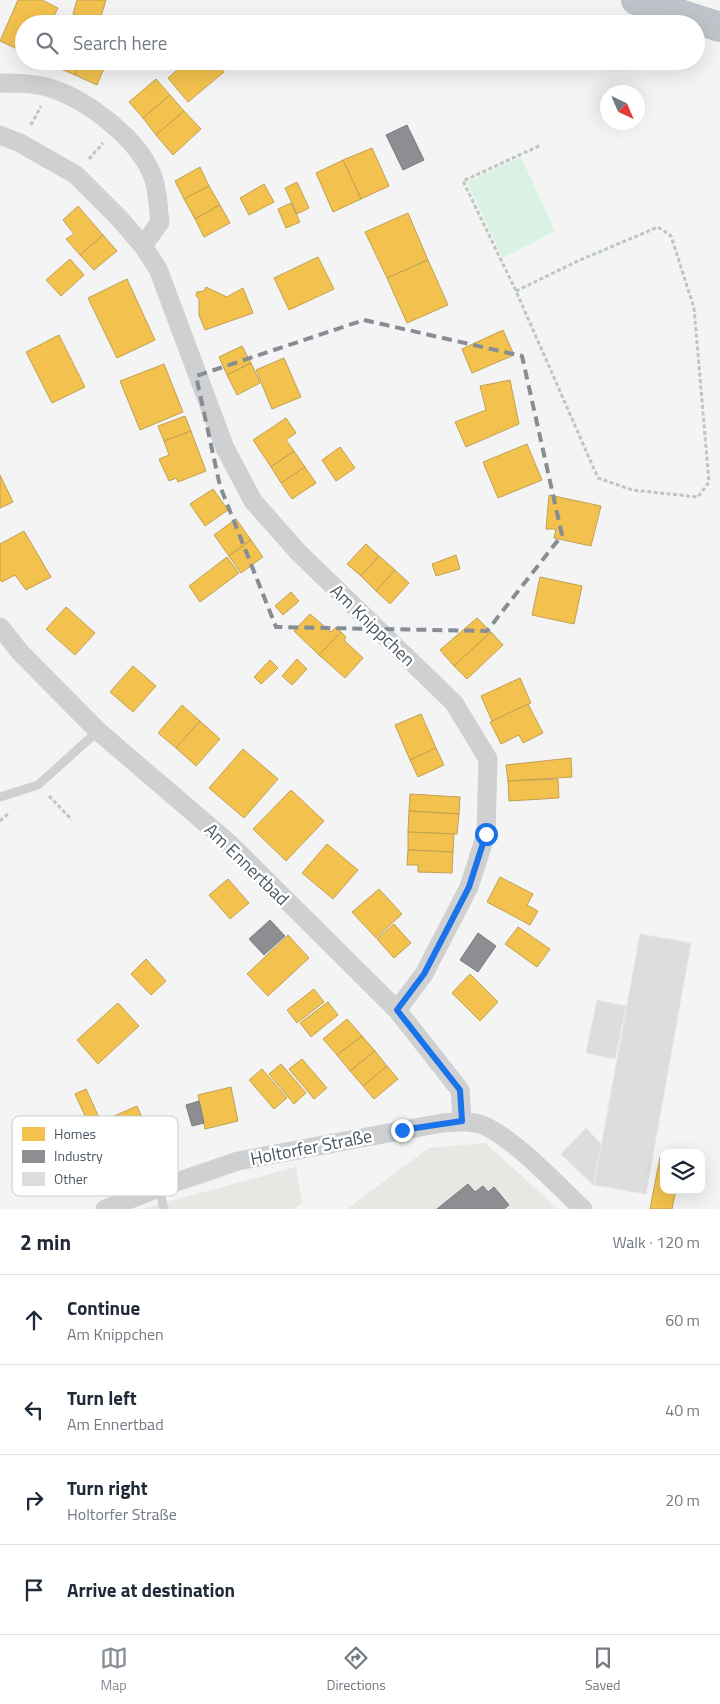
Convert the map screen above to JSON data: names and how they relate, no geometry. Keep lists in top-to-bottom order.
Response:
{
  "streets": {
    "street": ["Am Knippchen", "Am Ennertbad", "Holtorfer Straße"]
  },
  "crossings": [
    ["Am Knippchen", "Am Ennertbad"],
    ["Am Ennertbad", "Holtorfer Straße"]
  ],
  "legend": ["Homes", "Industry", "Other"],
  "north": "bottom right",
  "page": {
    "search": "Search here",
    "heading": ["2 min", "Walk · 120 m"],
    "list": [
      ["Continue", "Am Knippchen", "60 m"],
      ["Turn left", "Am Ennertbad", "40 m"],
      ["Turn right", "Holtorfer Straße", "20 m"],
      "Arrive at destination"
    ],
    "nav": ["Map", "Directions", "Saved"]
  }
}
